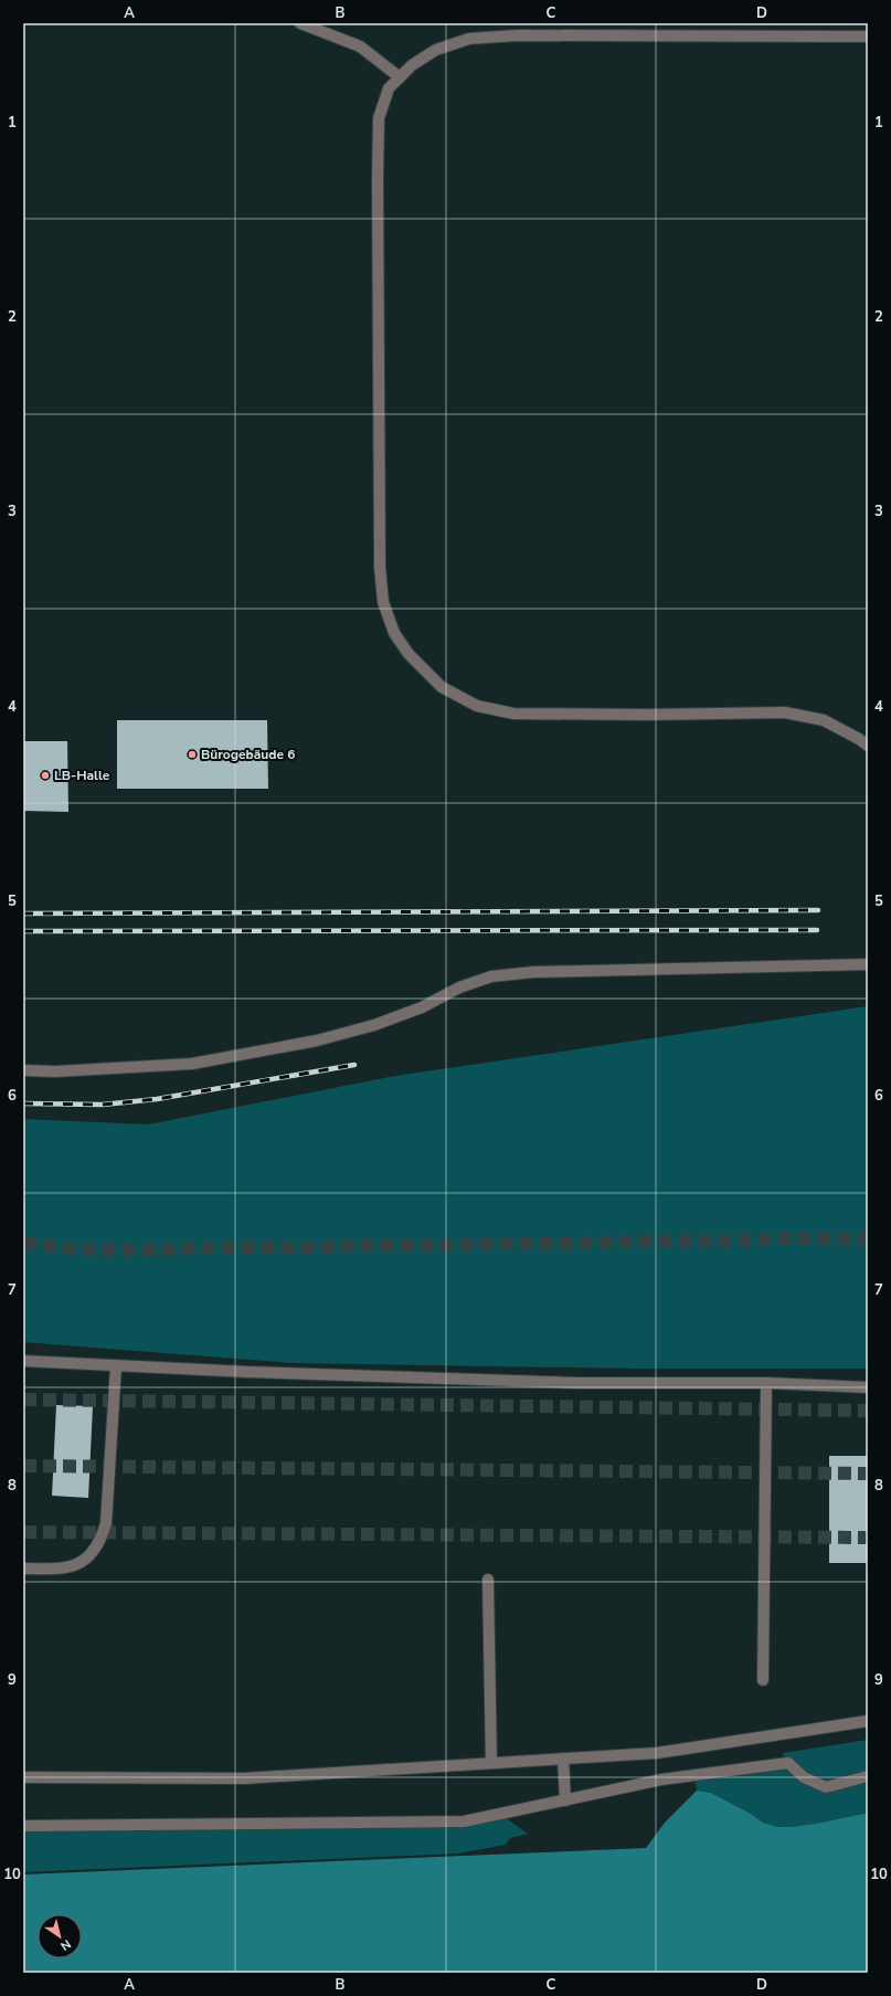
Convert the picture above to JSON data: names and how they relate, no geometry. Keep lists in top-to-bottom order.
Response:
{
  "places": ["Bürogebäude 6", "LB-Halle"],
  "north": "bottom right",
  "grid": {
    "columns": [
      "A",
      "B",
      "C",
      "D"
    ],
    "rows": [
      "1",
      "2",
      "3",
      "4",
      "5",
      "6",
      "7",
      "8",
      "9",
      "10"
    ]
  }
}
